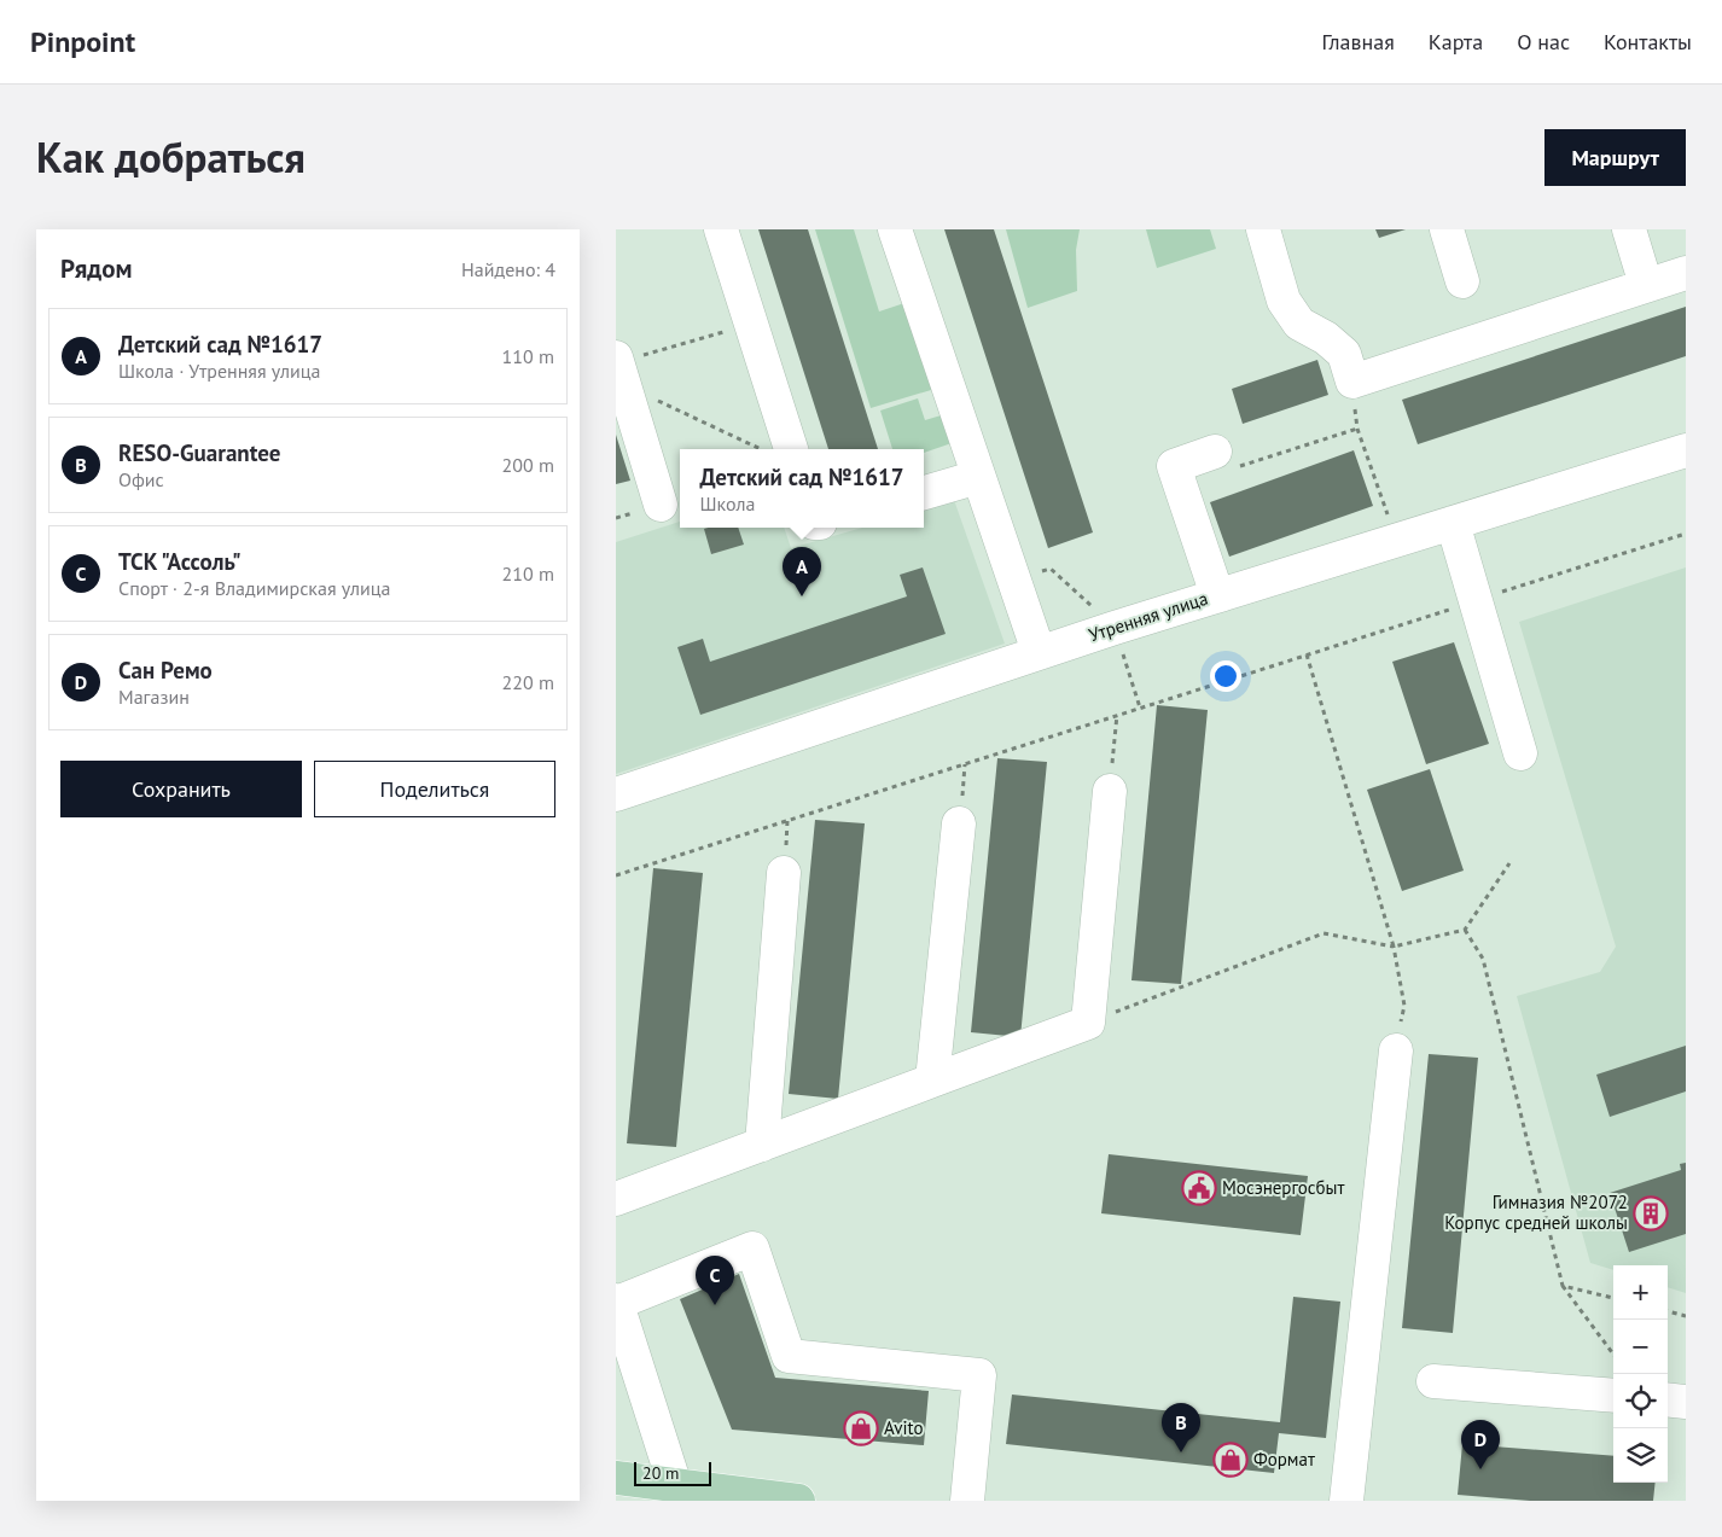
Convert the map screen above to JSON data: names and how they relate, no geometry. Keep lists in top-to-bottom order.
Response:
{
  "streets": {
    "street": ["Утренняя улица"]
  },
  "places": {
    "public building": ["Мосэнергосбыт"],
    "building": ["Гимназия №2072 Корпус средней школы"],
    "shop": ["Avito", "Формат"]
  },
  "scale_bar": "20 m",
  "page": {
    "header": "Pinpoint",
    "nav": [
      "Главная",
      "Карта",
      "О нас",
      "Контакты"
    ],
    "title": "Как добраться",
    "buttons": [
      "Маршрут",
      ["Сохранить", "Поделиться"]
    ],
    "heading": ["Рядом", "Найдено: 4"],
    "list": [
      {
        "mark": "A",
        "name": "Детский сад №1617",
        "note": "Школа · Утренняя улица",
        "value": "110 m"
      },
      {
        "mark": "B",
        "name": "RESO-Guarantee",
        "note": "Офис",
        "value": "200 m"
      },
      {
        "mark": "C",
        "name": "ТСК \"Ассоль\"",
        "note": "Спорт · 2-я Владимирская улица",
        "value": "210 m"
      },
      {
        "mark": "D",
        "name": "Сан Ремо",
        "note": "Магазин",
        "value": "220 m"
      }
    ],
    "popup": ["Детский сад №1617", "Школа"],
    "pins": [
      "A",
      "C",
      "B",
      "D"
    ],
    "map_buttons": ["+", "−"],
    "scale": "20 m"
  }
}
